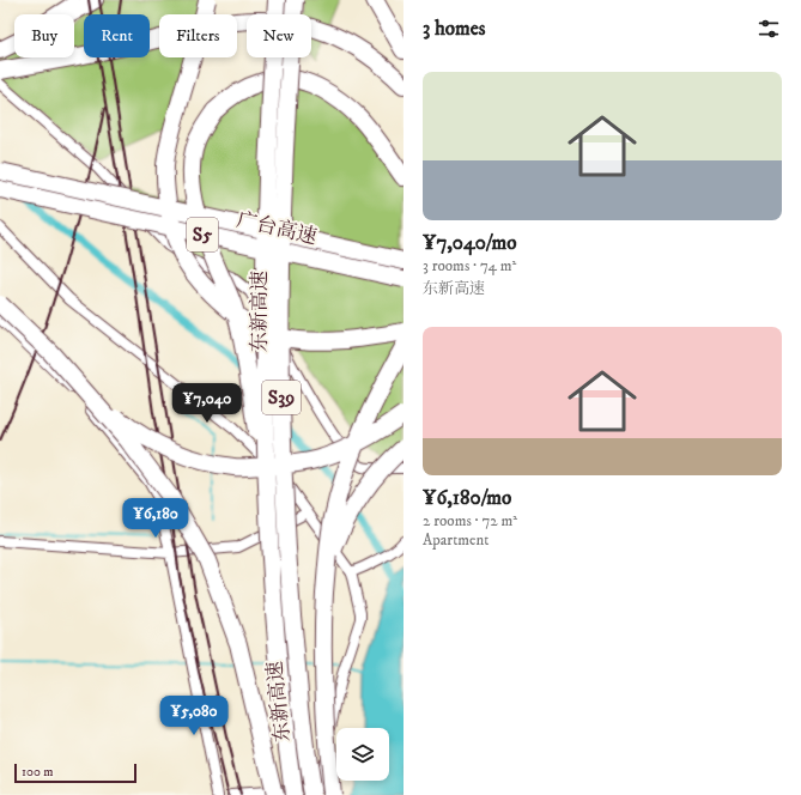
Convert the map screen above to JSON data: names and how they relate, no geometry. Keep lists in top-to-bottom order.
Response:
{
  "streets": {
    "highway": [
      "广台高速",
      "S5",
      "东新高速",
      "S39"
    ]
  },
  "scale_bar": "100 m",
  "page": {
    "heading": "3 homes",
    "chip": [
      "Buy",
      "Rent",
      "Filters",
      "New"
    ],
    "list": [
      {
        "name": "¥7,040/mo",
        "note": "3 rooms · 74 m² · 东新高速"
      },
      {
        "name": "¥6,180/mo",
        "note": "2 rooms · 72 m² · Apartment"
      }
    ],
    "price": ["¥7,040", "¥6,180", "¥5,080"],
    "scale": "100 m"
  }
}
